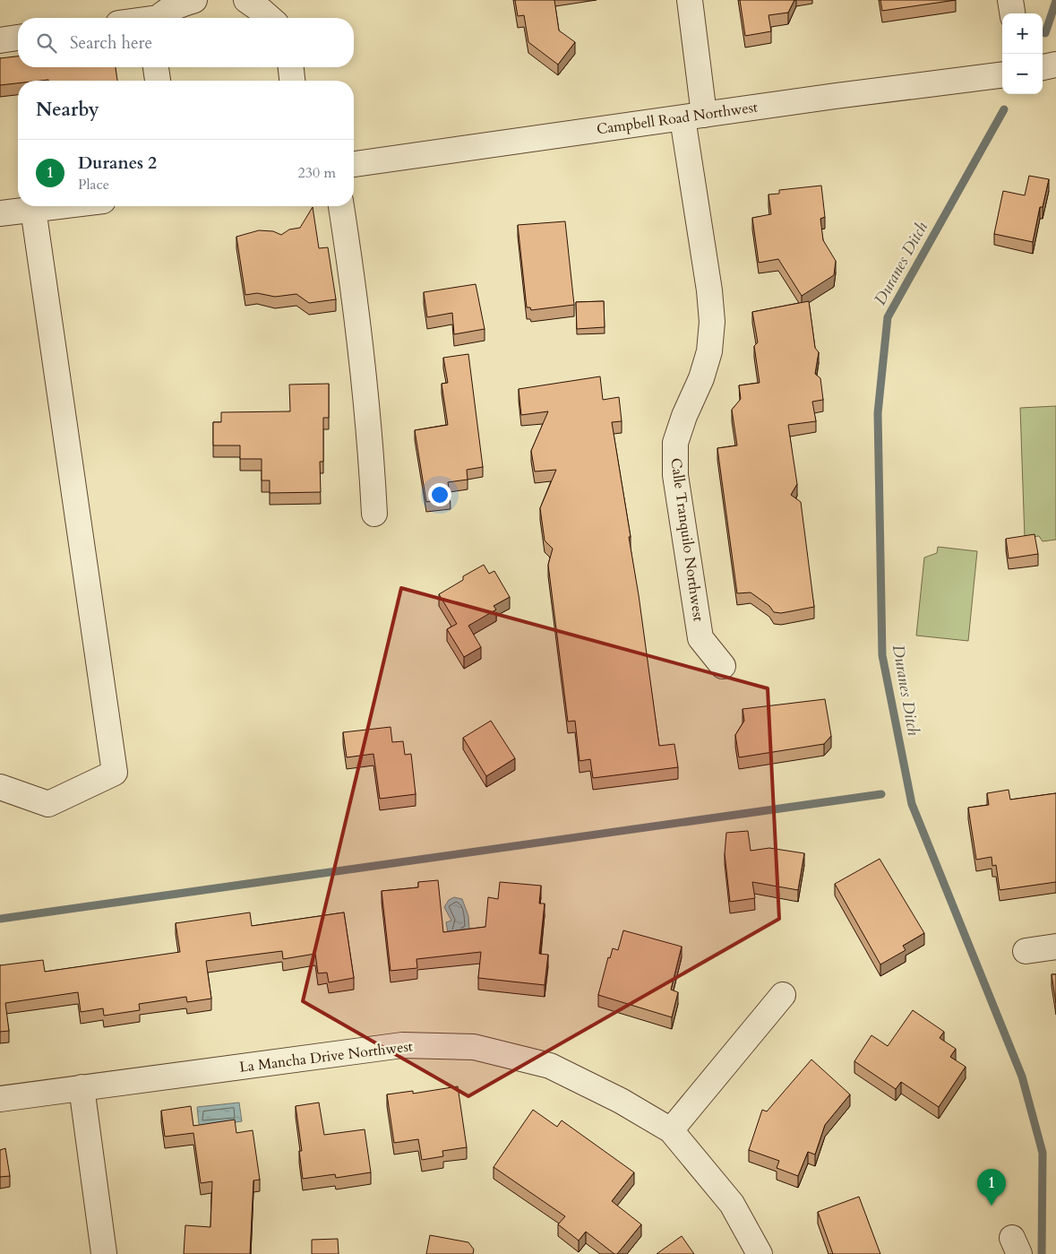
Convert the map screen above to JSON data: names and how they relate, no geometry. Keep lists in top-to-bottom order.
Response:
{
  "streets": {
    "street": ["Campbell Road Northwest", "Calle Tranquilo Northwest", "La Mancha Drive Northwest"]
  },
  "crossings": [
    ["Campbell Road Northwest", "Calle Tranquilo Northwest"]
  ],
  "water": ["Duranes Ditch"],
  "page": {
    "map_buttons": ["+", "−"],
    "search": "Search here",
    "heading": "Nearby",
    "list": [
      {
        "mark": "1",
        "name": "Duranes 2",
        "note": "Place",
        "value": "230 m"
      }
    ],
    "pins": "1"
  }
}
